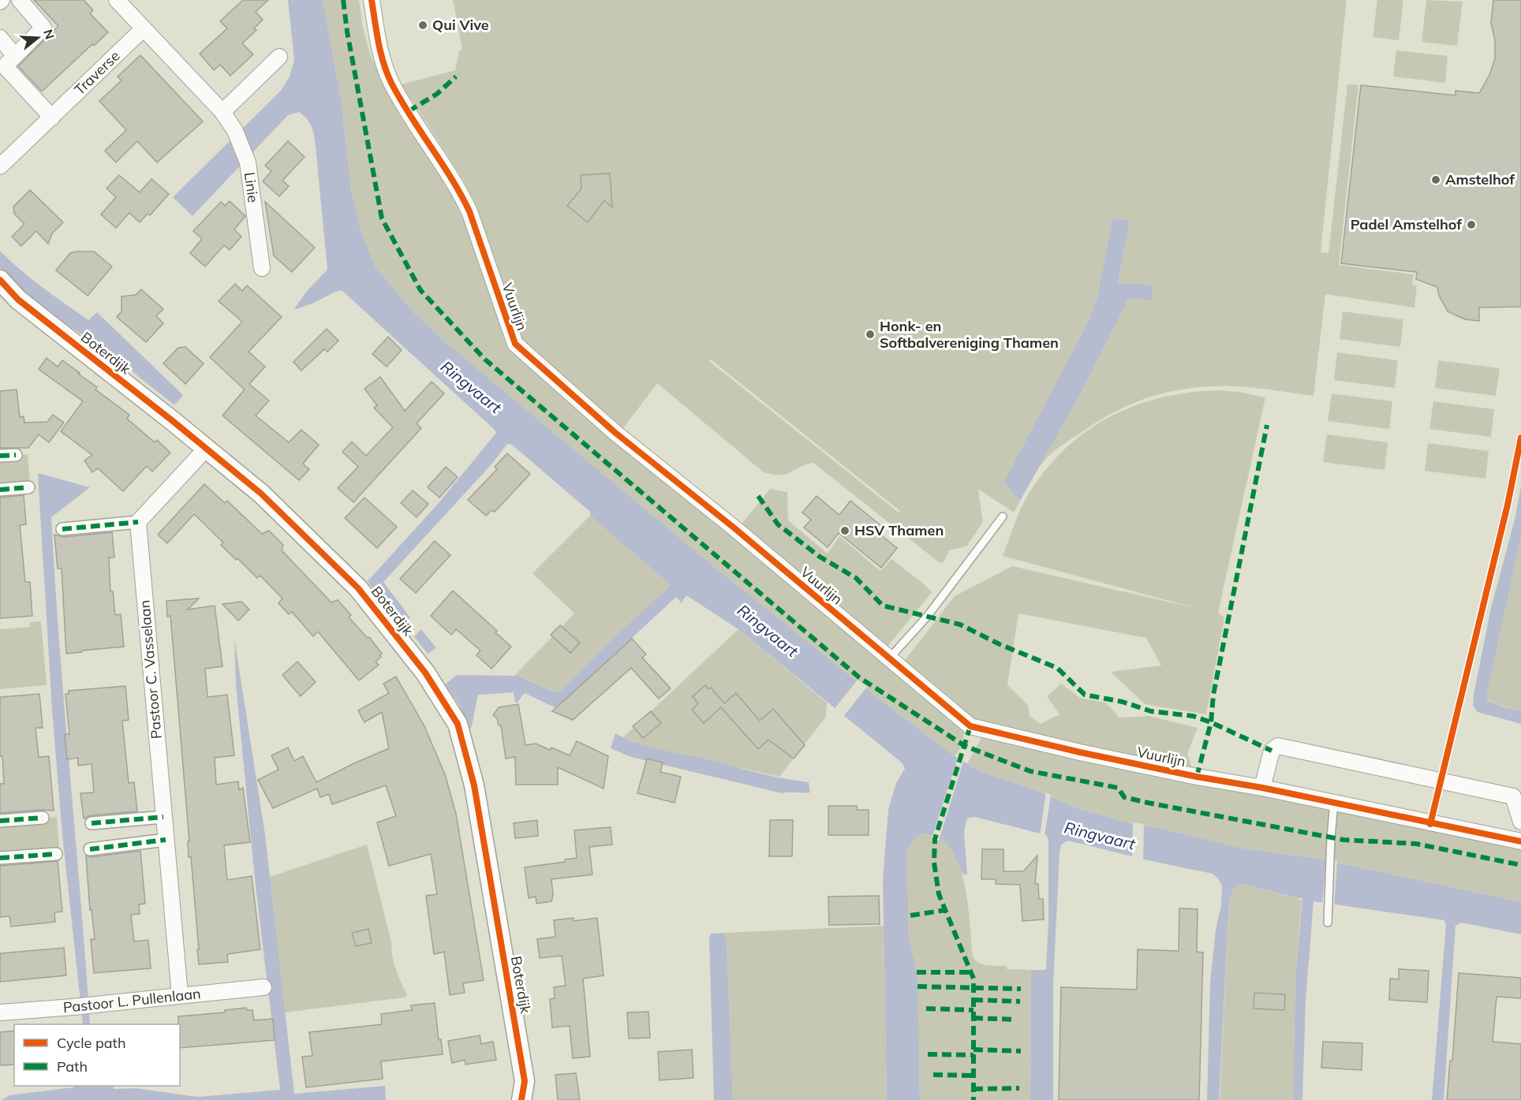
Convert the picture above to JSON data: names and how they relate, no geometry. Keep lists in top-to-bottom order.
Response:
{
  "streets": {
    "street": [
      "Traverse",
      "Linie",
      "Vuurlijn",
      "Boterdijk",
      "Pastoor C. Vasselaan",
      "Pastoor L. Pullenlaan"
    ]
  },
  "crossings": [
    ["Traverse", "Linie"],
    ["Pastoor C. Vasselaan", "Pastoor L. Pullenlaan"]
  ],
  "water": ["Ringvaart"],
  "places": [
    "Qui Vive",
    "Amstelhof",
    "Padel Amstelhof",
    "Honk- en Softbalvereniging Thamen",
    "HSV Thamen"
  ],
  "legend": ["Cycle path", "Path"],
  "north": "right"
}
